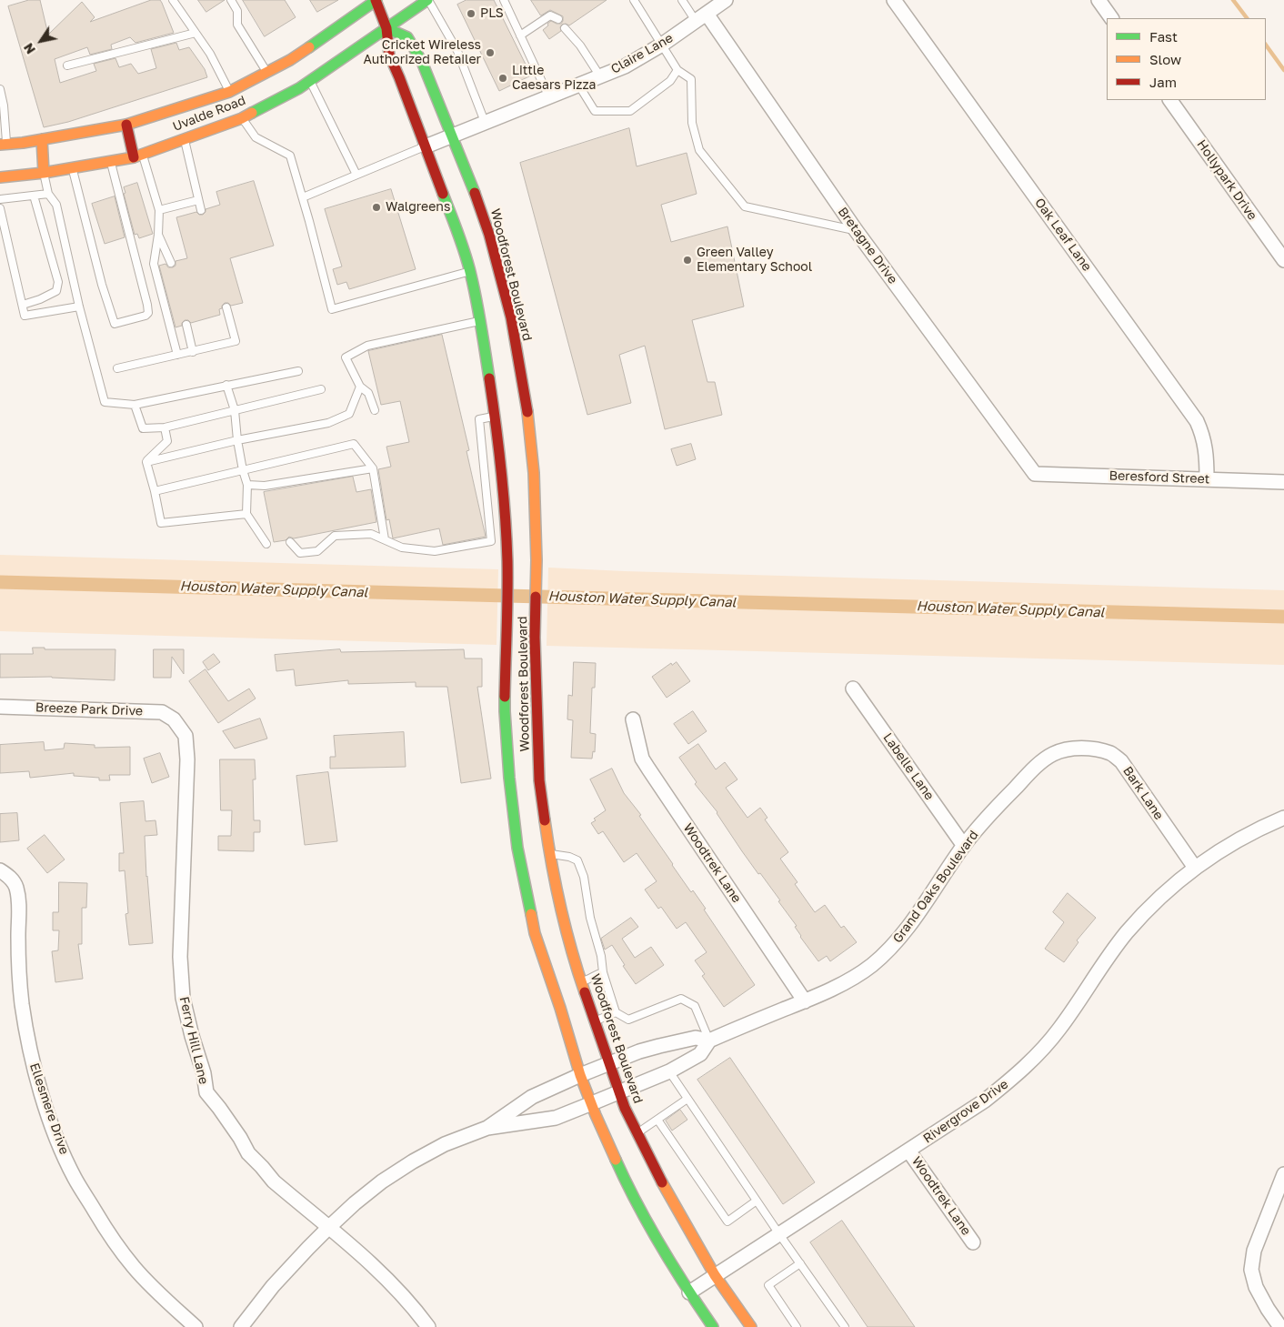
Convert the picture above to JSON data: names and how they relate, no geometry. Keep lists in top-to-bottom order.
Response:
{
  "streets": {
    "main road": ["Uvalde Road", "Woodforest Boulevard"],
    "street": [
      "Claire Lane",
      "Hollypark Drive",
      "Oak Leaf Lane",
      "Bretagne Drive",
      "Beresford Street",
      "Breeze Park Drive",
      "Labelle Lane",
      "Bark Lane",
      "Woodtrek Lane",
      "Grand Oaks Boulevard",
      "Ferry Hill Lane",
      "Ellesmere Drive",
      "Rivergrove Drive"
    ]
  },
  "crossings": [
    ["Claire Lane", "Bretagne Drive"],
    ["Claire Lane", "Woodforest Boulevard"],
    ["Uvalde Road", "Woodforest Boulevard"],
    ["Oak Leaf Lane", "Beresford Street"],
    ["Bretagne Drive", "Beresford Street"],
    ["Woodforest Boulevard", "Grand Oaks Boulevard"],
    ["Woodforest Boulevard", "Rivergrove Drive"],
    ["Breeze Park Drive", "Ferry Hill Lane"],
    ["Labelle Lane", "Grand Oaks Boulevard"],
    ["Bark Lane", "Grand Oaks Boulevard"],
    ["Bark Lane", "Rivergrove Drive"],
    ["Woodtrek Lane", "Grand Oaks Boulevard"],
    ["Woodtrek Lane", "Rivergrove Drive"],
    ["Grand Oaks Boulevard", "Ferry Hill Lane"]
  ],
  "water": ["Houston Water Supply Canal"],
  "places": [
    "PLS",
    "Cricket Wireless Authorized Retailer",
    "Little Caesars Pizza",
    "Walgreens",
    "Green Valley Elementary School"
  ],
  "legend": ["Fast", "Slow", "Jam"],
  "north": "bottom left"
}
